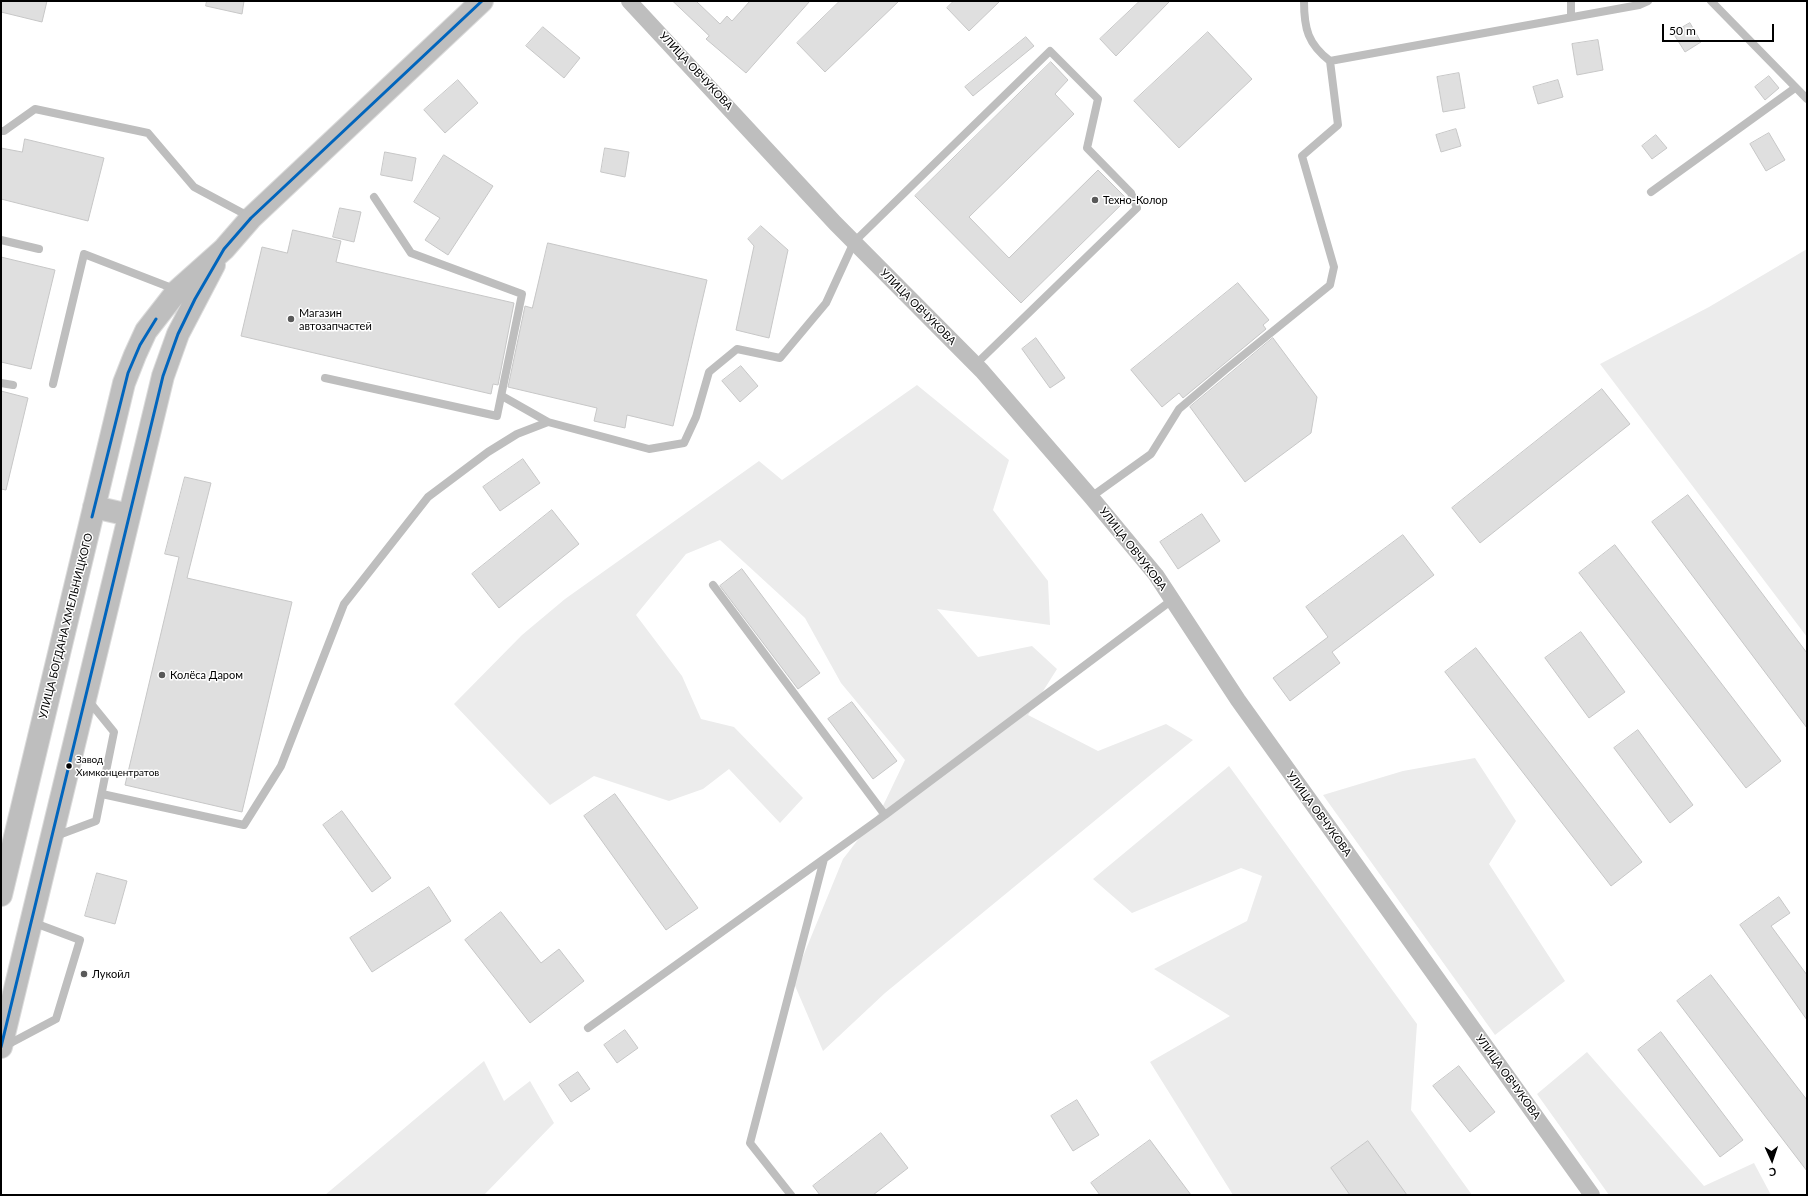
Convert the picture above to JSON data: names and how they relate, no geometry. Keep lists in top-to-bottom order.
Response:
{
  "streets": {
    "highway": ["УЛИЦА БОГДАНА ХМЕЛЬНИЦКОГО"],
    "street": ["УЛИЦА ОВЧУКОВА"]
  },
  "places": [
    "Техно-Колор",
    "Магазин автозапчастей",
    "Колёса Даром",
    "Завод Химконцентратов",
    "Лукойл"
  ],
  "scale_bar": "50 m",
  "north": "bottom"
}
